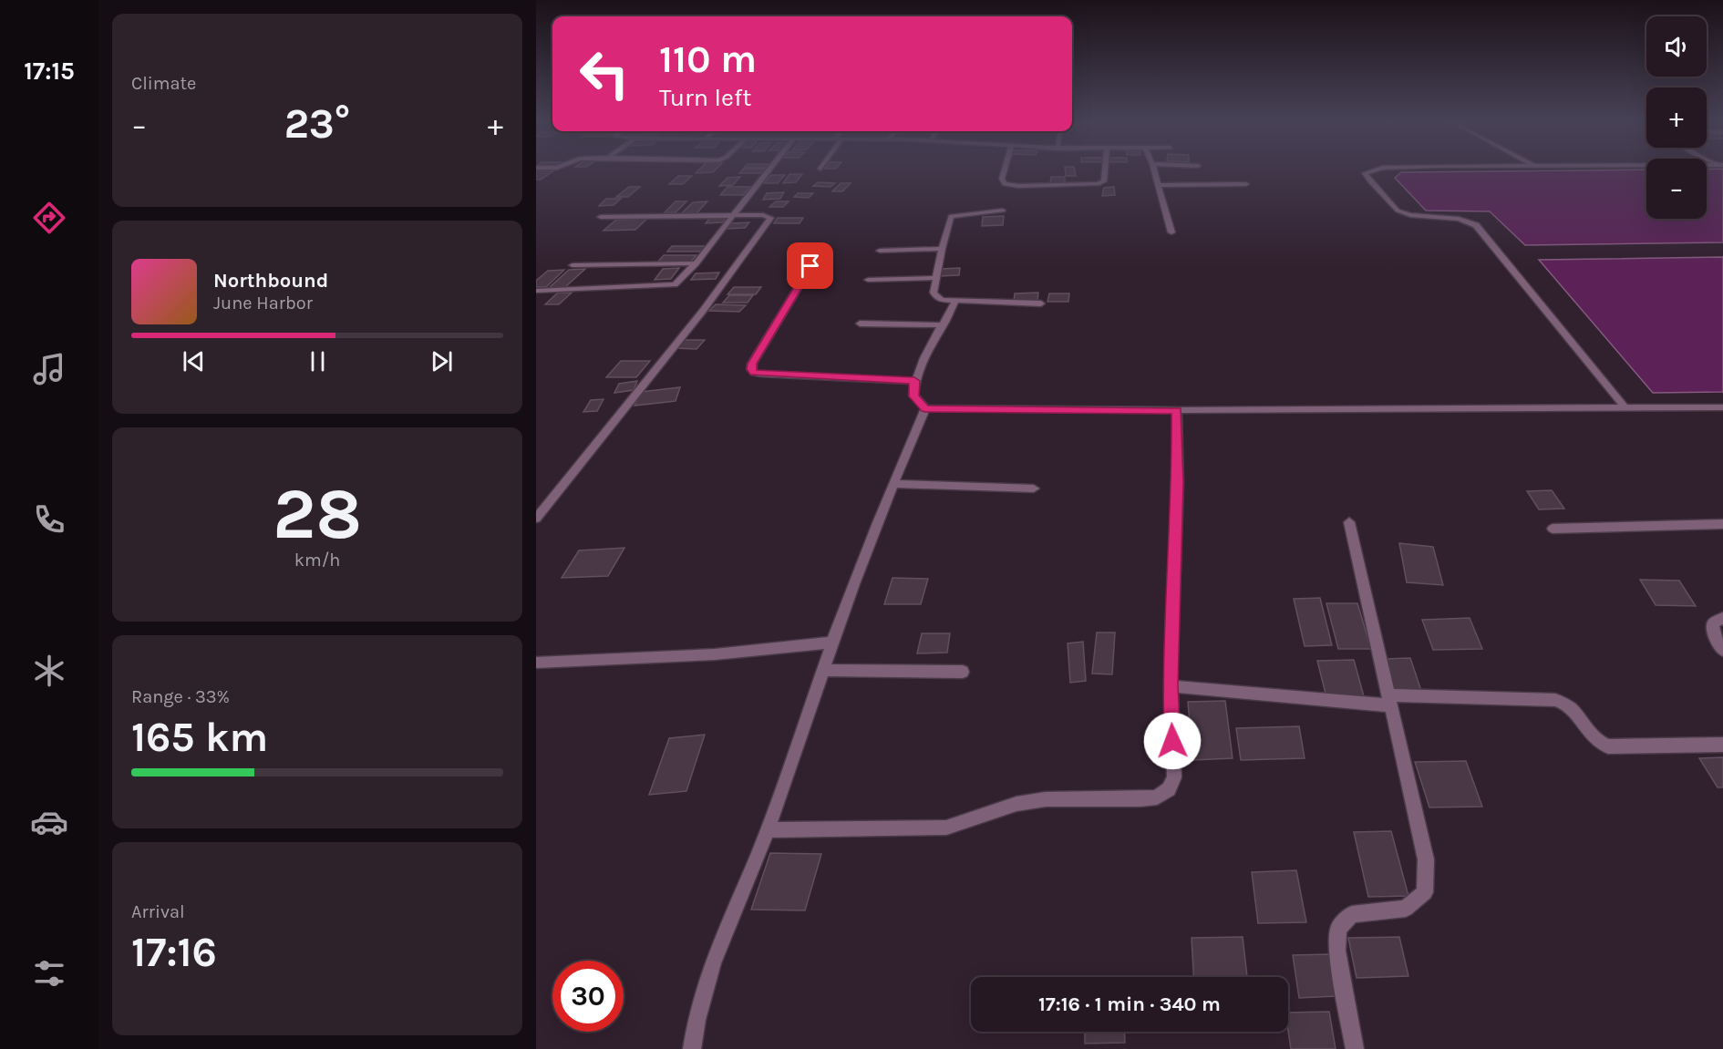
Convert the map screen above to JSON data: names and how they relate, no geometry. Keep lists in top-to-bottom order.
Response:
{
  "page": {
    "tabs": "17:15",
    "tile": [
      "Climate",
      ["28", "km/h"],
      ["Range · 33%", "165 km"],
      ["Arrival", "17:16"]
    ],
    "map_buttons": ["+", "−"],
    "turn": ["110 m", "Turn left"],
    "heat": ["−", "23°", "+"],
    "song": ["Northbound", "June Harbor"],
    "limit": "30",
    "trip": "17:16 · 1 min · 340 m"
  }
}
